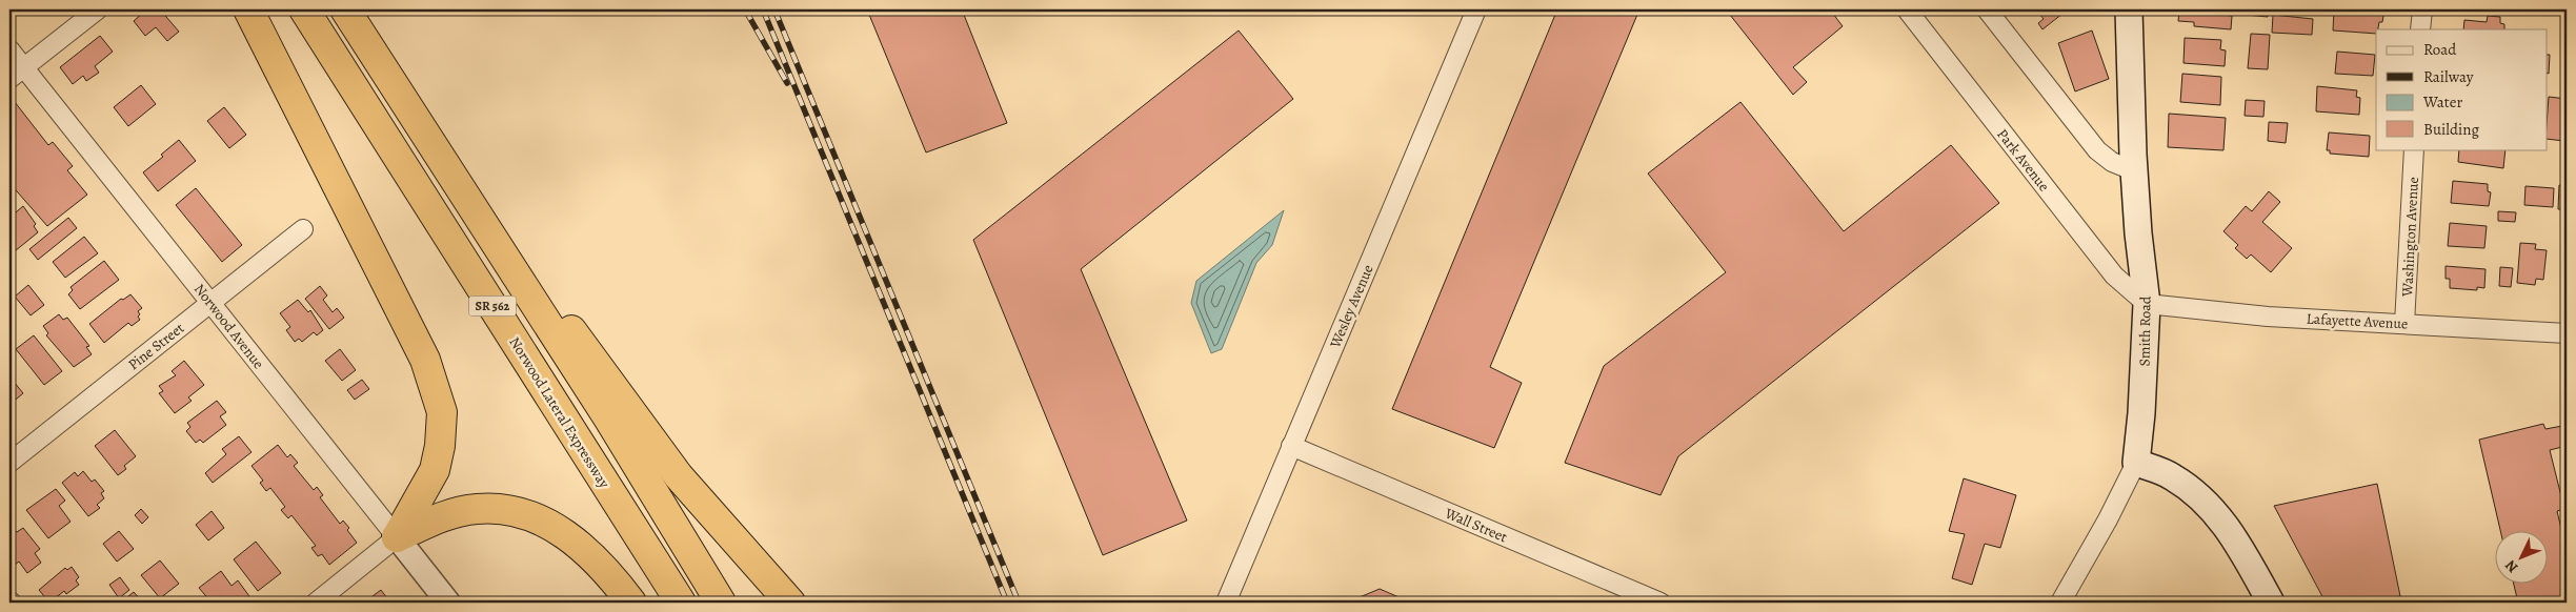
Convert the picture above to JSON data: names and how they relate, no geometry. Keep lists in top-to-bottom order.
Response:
{
  "streets": {
    "highway": ["SR 562", "Norwood Lateral Expressway"],
    "main road": ["Smith Road"],
    "street": [
      "Park Avenue",
      "Washington Avenue",
      "Wesley Avenue",
      "Lafayette Avenue",
      "Norwood Avenue",
      "Pine Street",
      "Wall Street"
    ]
  },
  "crossings": [
    ["Park Avenue", "Lafayette Avenue"],
    ["Park Avenue", "Smith Road"],
    ["Washington Avenue", "Lafayette Avenue"],
    ["Wesley Avenue", "Wall Street"],
    ["Lafayette Avenue", "Smith Road"],
    ["Norwood Avenue", "Pine Street"]
  ],
  "legend": [
    "Road",
    "Railway",
    "Water",
    "Building"
  ],
  "north": "bottom left"
}
